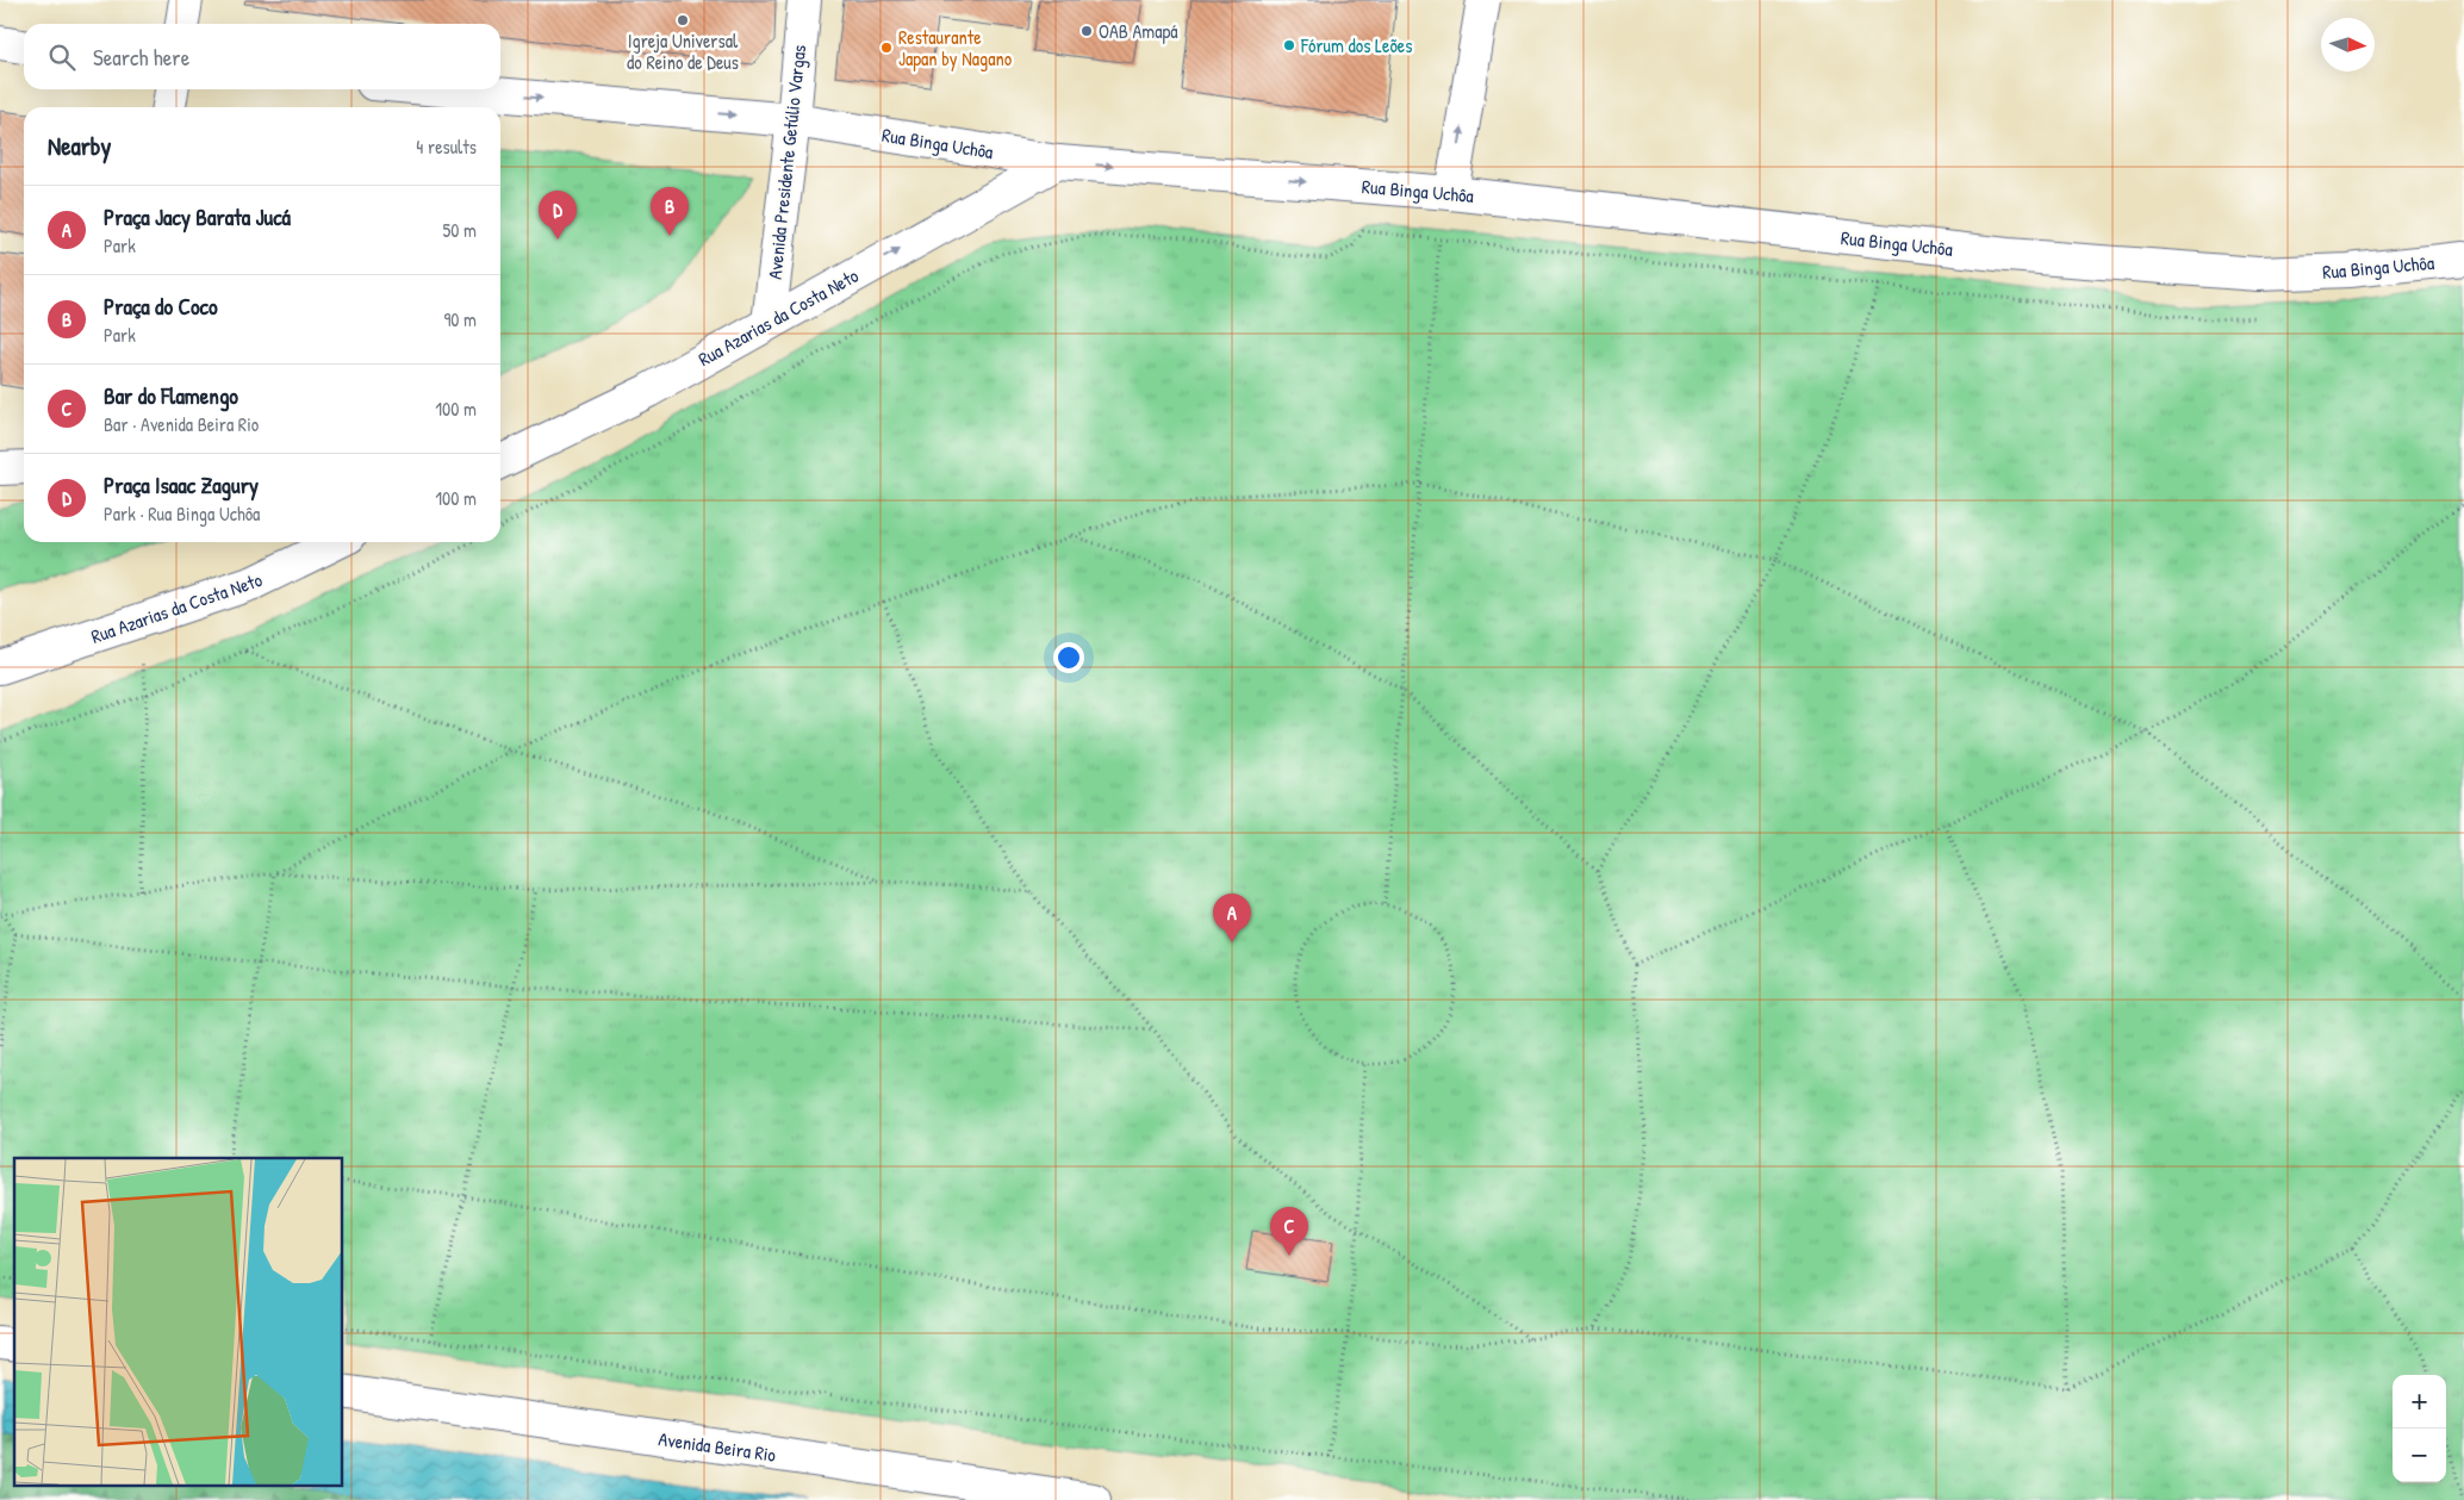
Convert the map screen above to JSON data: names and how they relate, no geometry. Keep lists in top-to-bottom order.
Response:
{
  "streets": {
    "street": [
      "Rua Binga Uchôa",
      "Avenida Presidente Getúlio Vargas",
      "Rua Azarias da Costa Neto",
      "Avenida Beira Rio"
    ]
  },
  "crossings": [
    ["Rua Binga Uchôa", "Avenida Presidente Getúlio Vargas"],
    ["Rua Binga Uchôa", "Rua Azarias da Costa Neto"],
    ["Avenida Presidente Getúlio Vargas", "Rua Azarias da Costa Neto"]
  ],
  "one_way": ["Rua Binga Uchôa"],
  "places": [
    "Igreja Universal do Reino de Deus",
    "OAB Amapá",
    "Fórum dos Leões",
    "Restaurante Japan by Nagano"
  ],
  "north": "right",
  "page": {
    "search": "Search here",
    "heading": ["Nearby", "4 results"],
    "list": [
      {
        "mark": "A",
        "name": "Praça Jacy Barata Jucá",
        "note": "Park",
        "value": "50 m"
      },
      {
        "mark": "B",
        "name": "Praça do Coco",
        "note": "Park",
        "value": "90 m"
      },
      {
        "mark": "C",
        "name": "Bar do Flamengo",
        "note": "Bar · Avenida Beira Rio",
        "value": "100 m"
      },
      {
        "mark": "D",
        "name": "Praça Isaac Zagury",
        "note": "Park · Rua Binga Uchôa",
        "value": "100 m"
      }
    ],
    "pins": [
      "B",
      "D",
      "A",
      "C"
    ],
    "map_buttons": ["+", "−"]
  }
}
